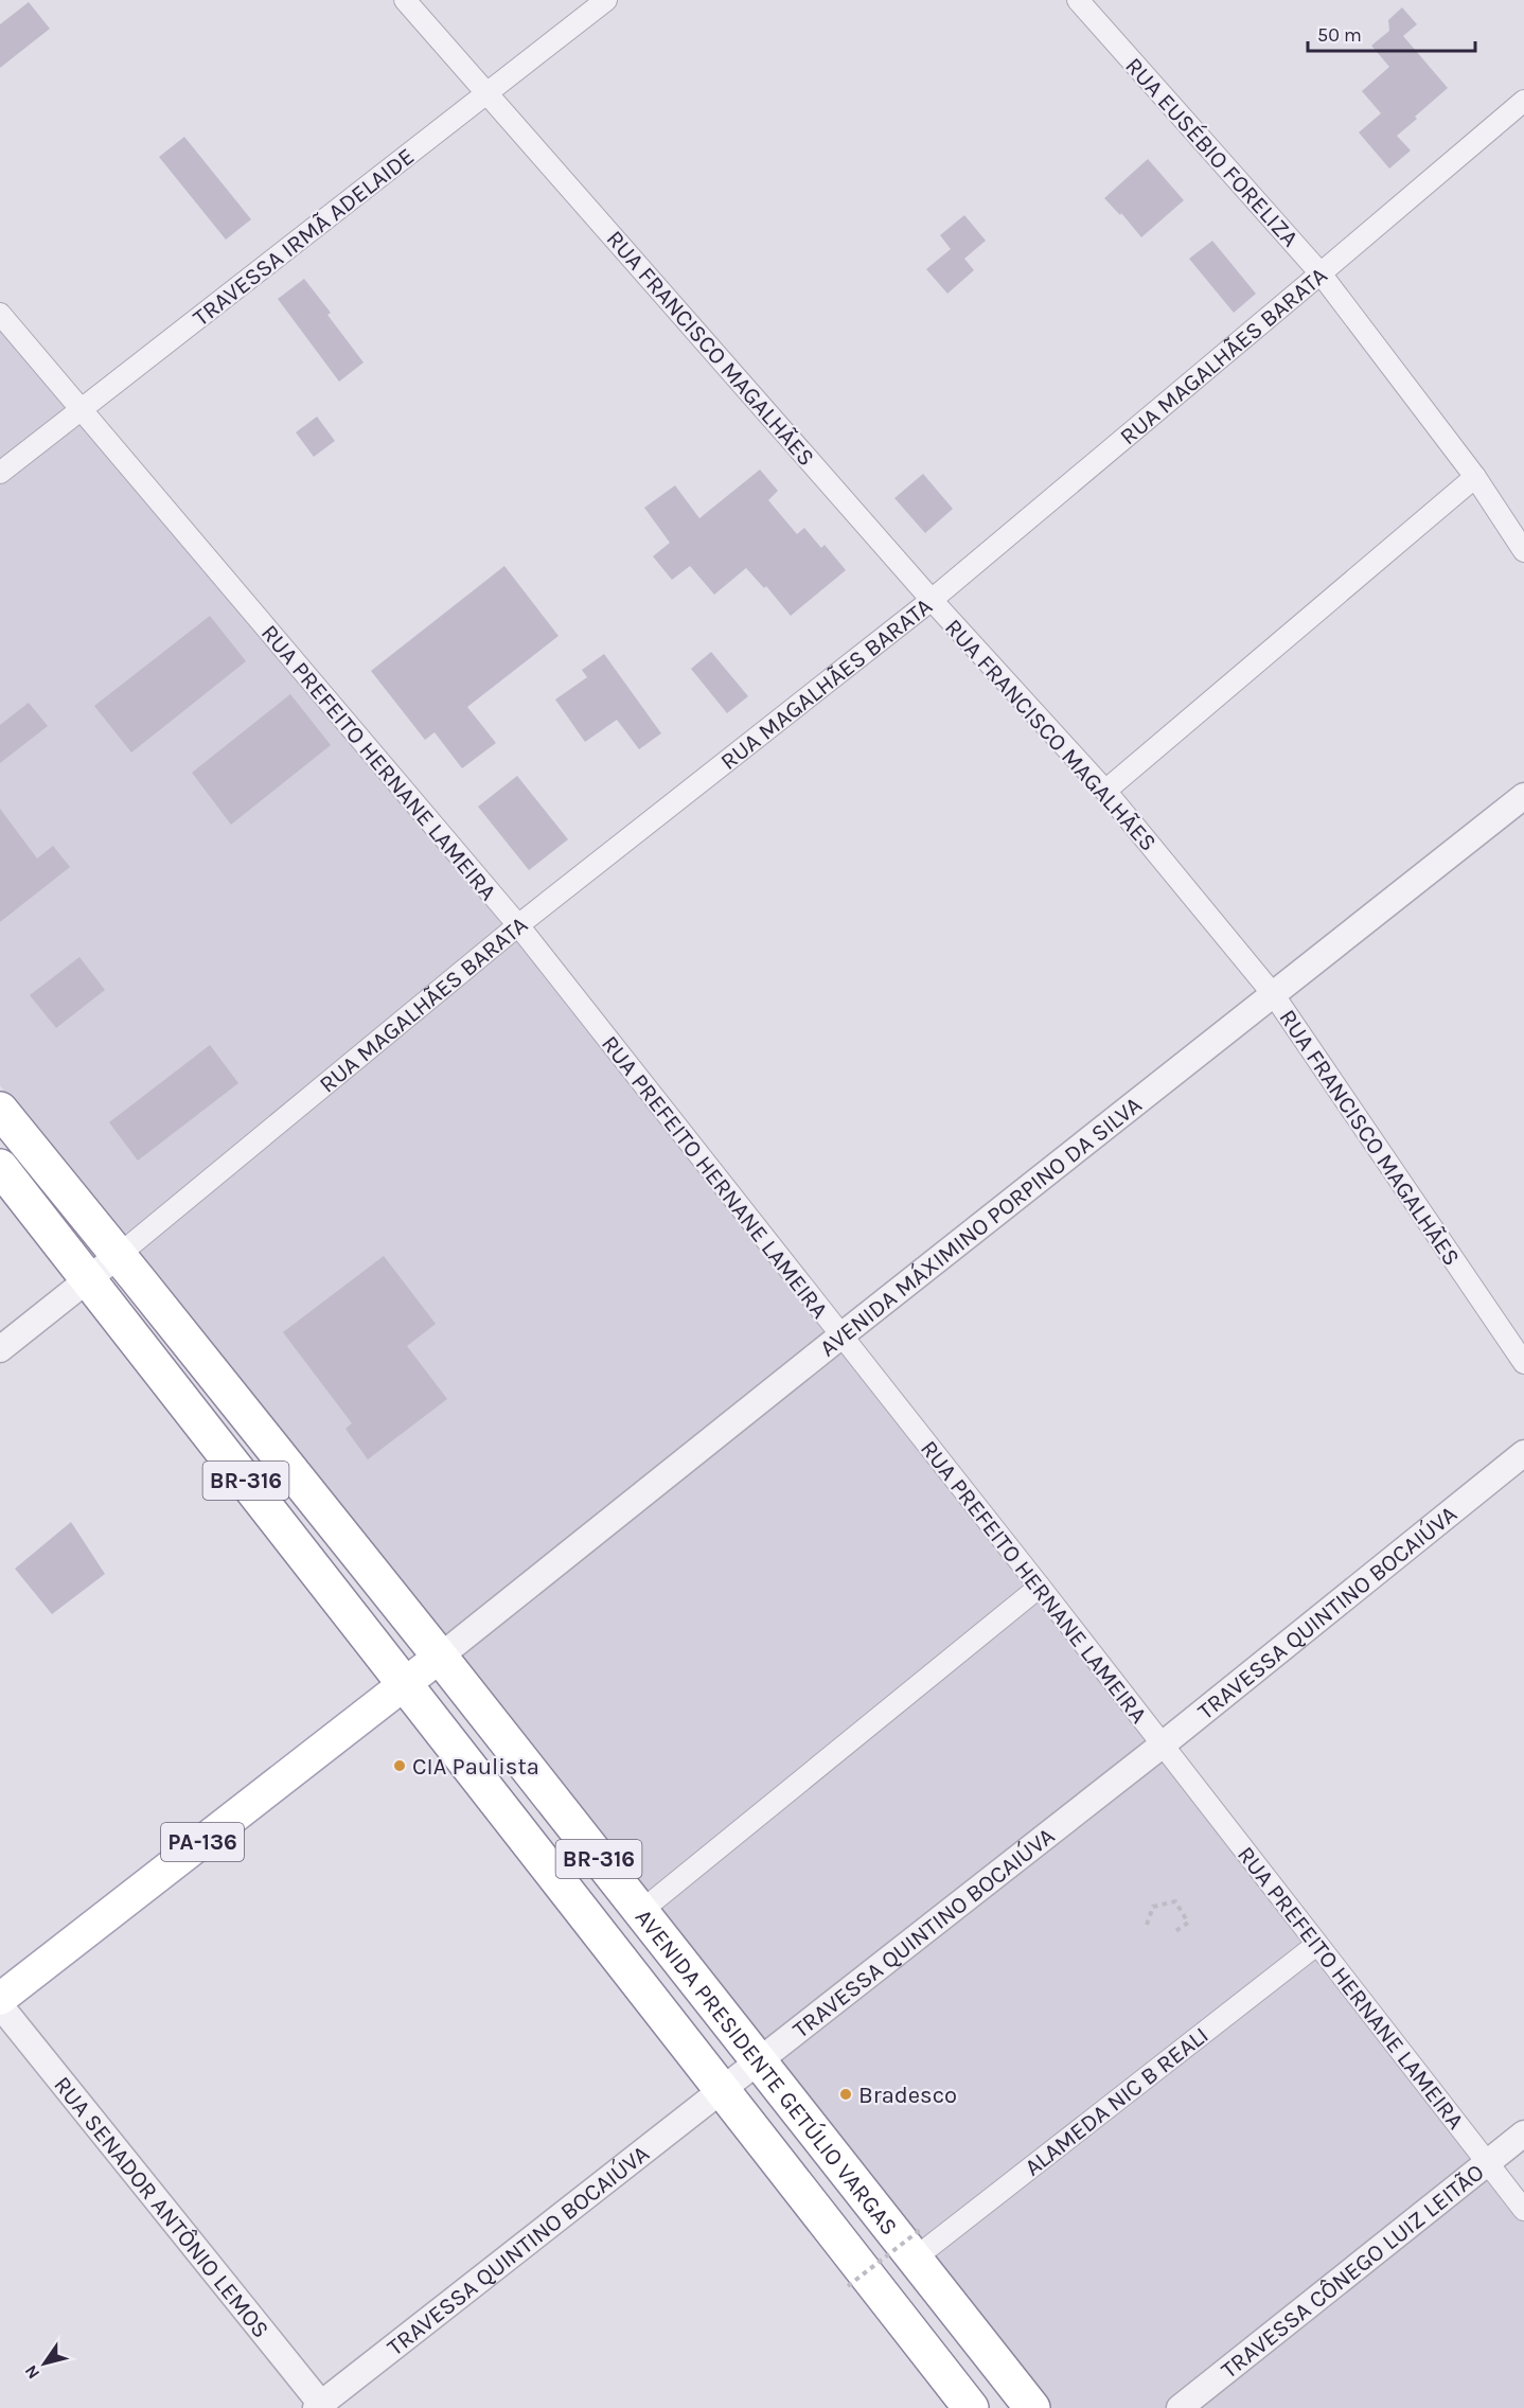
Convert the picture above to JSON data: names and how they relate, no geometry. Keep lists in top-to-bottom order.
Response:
{
  "streets": {
    "highway": ["BR-316", "AVENIDA PRESIDENTE GETÚLIO VARGAS"],
    "main road": ["PA-136"],
    "street": [
      "RUA EUSÉBIO FORELIZA",
      "TRAVESSA IRMÃ ADELAIDE",
      "RUA FRANCISCO MAGALHÃES",
      "RUA MAGALHÃES BARATA",
      "RUA PREFEITO HERNANE LAMEIRA",
      "AVENIDA MÁXIMINO PORPINO DA SILVA",
      "TRAVESSA QUINTINO BOCAIÚVA",
      "ALAMEDA NIC B REALI",
      "RUA SENADOR ANTÔNIO LEMOS",
      "TRAVESSA CÔNEGO LUIZ LEITÃO"
    ]
  },
  "crossings": [
    ["RUA EUSÉBIO FORELIZA", "RUA MAGALHÃES BARATA"],
    ["TRAVESSA IRMÃ ADELAIDE", "RUA FRANCISCO MAGALHÃES"],
    ["TRAVESSA IRMÃ ADELAIDE", "RUA PREFEITO HERNANE LAMEIRA"],
    ["RUA FRANCISCO MAGALHÃES", "RUA MAGALHÃES BARATA"],
    ["RUA FRANCISCO MAGALHÃES", "AVENIDA MÁXIMINO PORPINO DA SILVA"],
    ["RUA MAGALHÃES BARATA", "RUA PREFEITO HERNANE LAMEIRA"],
    ["RUA MAGALHÃES BARATA", "AVENIDA PRESIDENTE GETÚLIO VARGAS"],
    ["RUA PREFEITO HERNANE LAMEIRA", "AVENIDA MÁXIMINO PORPINO DA SILVA"],
    ["RUA PREFEITO HERNANE LAMEIRA", "TRAVESSA QUINTINO BOCAIÚVA"],
    ["RUA PREFEITO HERNANE LAMEIRA", "ALAMEDA NIC B REALI"],
    ["RUA PREFEITO HERNANE LAMEIRA", "TRAVESSA CÔNEGO LUIZ LEITÃO"],
    ["AVENIDA MÁXIMINO PORPINO DA SILVA", "PA-136"],
    ["AVENIDA MÁXIMINO PORPINO DA SILVA", "AVENIDA PRESIDENTE GETÚLIO VARGAS"],
    ["TRAVESSA QUINTINO BOCAIÚVA", "AVENIDA PRESIDENTE GETÚLIO VARGAS"],
    ["TRAVESSA QUINTINO BOCAIÚVA", "RUA SENADOR ANTÔNIO LEMOS"],
    ["PA-136", "AVENIDA PRESIDENTE GETÚLIO VARGAS"],
    ["AVENIDA PRESIDENTE GETÚLIO VARGAS", "ALAMEDA NIC B REALI"]
  ],
  "places": ["CIA Paulista", "Bradesco"],
  "scale_bar": "50 m",
  "north": "bottom left"
}
